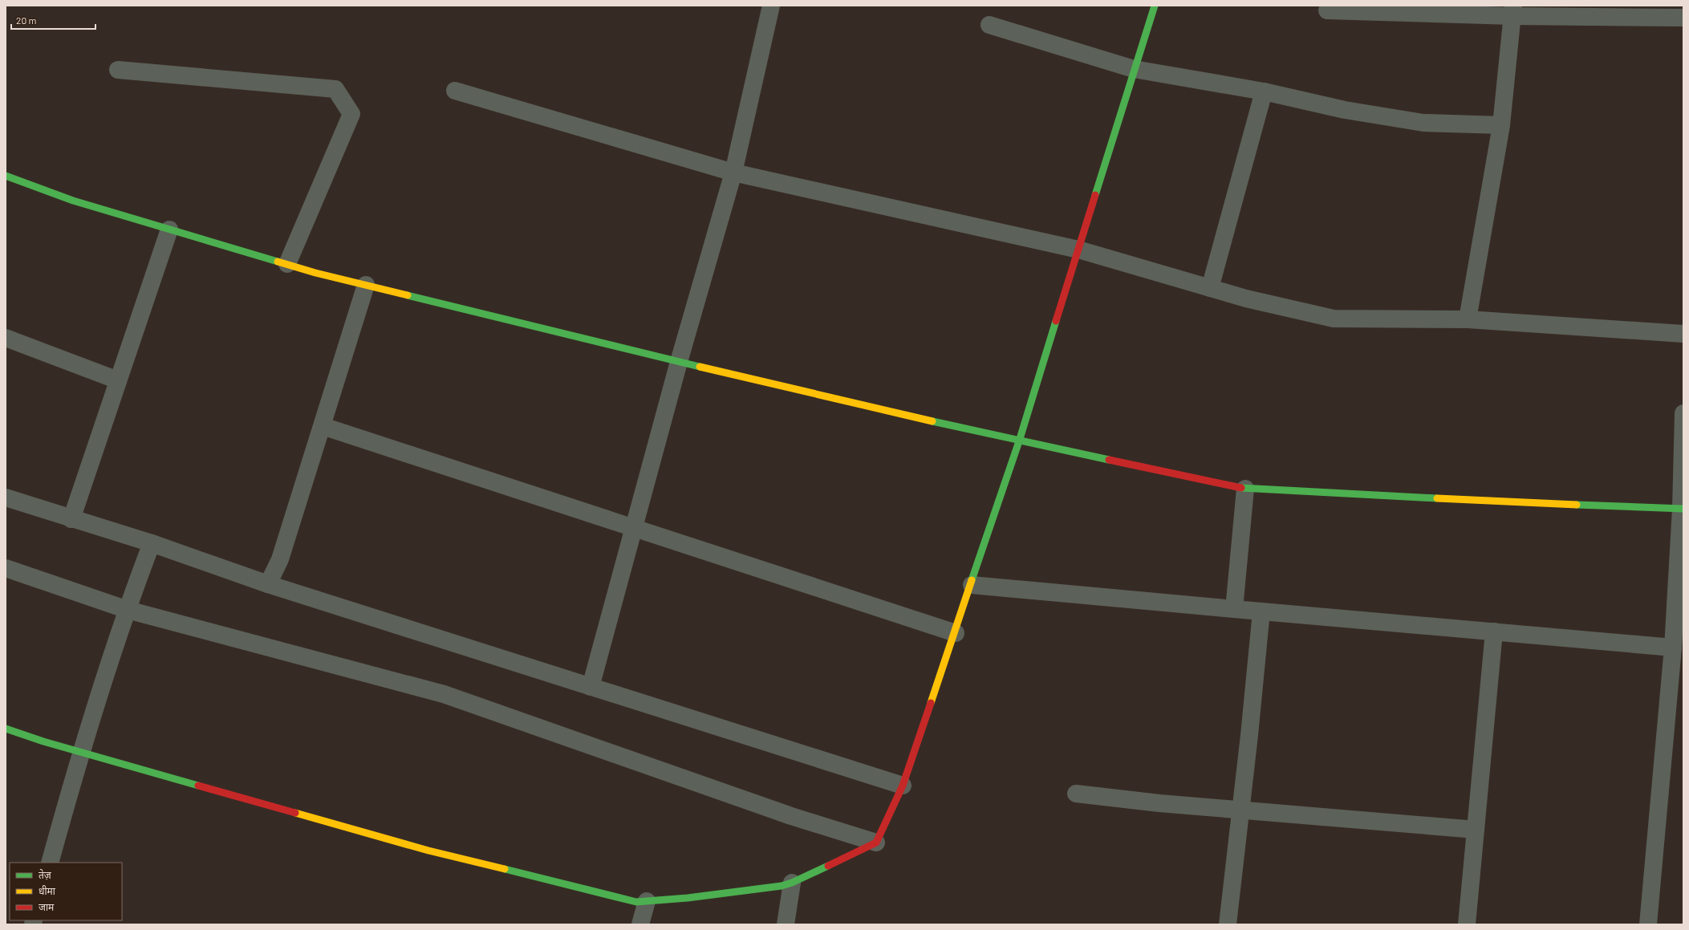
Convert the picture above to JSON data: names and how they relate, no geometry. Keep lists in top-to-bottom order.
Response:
{
  "legend": ["तेज़", "धीमा", "जाम"],
  "scale_bar": "20 m"
}
